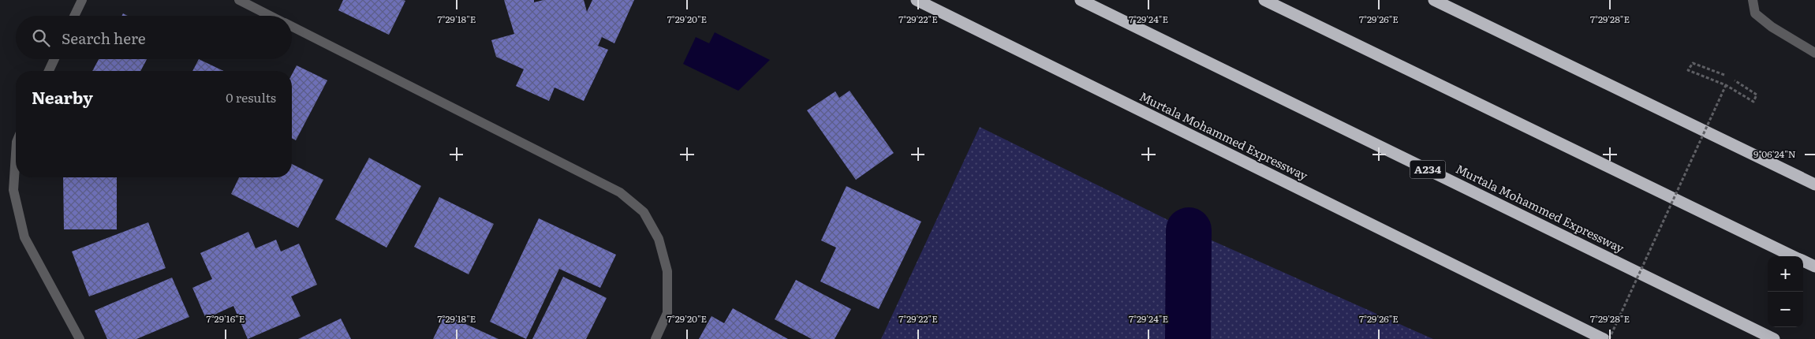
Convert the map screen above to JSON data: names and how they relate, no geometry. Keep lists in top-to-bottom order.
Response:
{
  "streets": {
    "highway": ["Murtala Mohammed Expressway", "A234"]
  },
  "page": {
    "search": "Search here",
    "heading": ["Nearby", "0 results"],
    "map_buttons": ["+", "−"]
  },
  "coordinates": [
    "7°29'18\"E",
    "7°29'20\"E",
    "7°29'22\"E",
    "7°29'24\"E",
    "7°29'26\"E",
    "7°29'28\"E",
    "9°06'24\"N",
    "7°29'16\"E"
  ]
}
